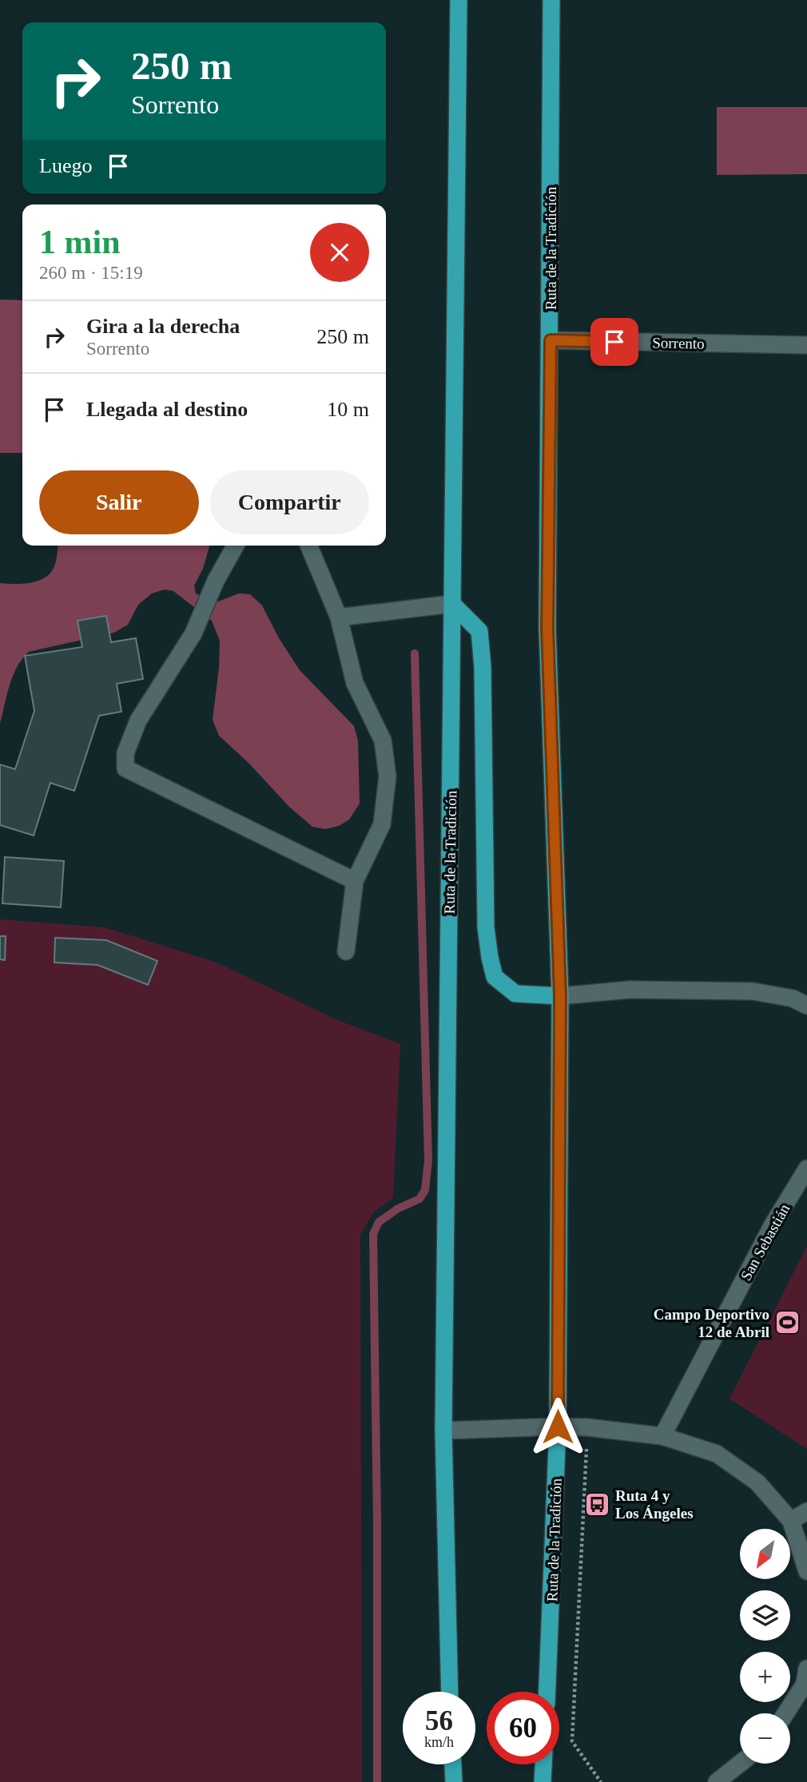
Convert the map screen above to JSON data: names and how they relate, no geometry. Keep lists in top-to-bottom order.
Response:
{
  "streets": {
    "main road": ["Ruta de la Tradición"],
    "street": ["Sorrento", "San Sebastián"]
  },
  "crossings": [
    ["Ruta de la Tradición", "Sorrento"]
  ],
  "places": {
    "sports": ["Campo Deportivo 12 de Abril"],
    "bus stop": ["Ruta 4 y Los Ángeles"]
  },
  "north": "bottom left",
  "page": {
    "turn": ["250 m", "Sorrento"],
    "then": "Luego",
    "heading": ["1 min", "260 m · 15:19"],
    "list": [
      {
        "name": "Gira a la derecha",
        "note": "Sorrento",
        "value": "250 m"
      },
      {
        "name": "Llegada al destino",
        "value": "10 m"
      }
    ],
    "buttons": ["Salir", "Compartir"],
    "map_buttons": ["+", "−"],
    "speed": "56 km/h",
    "limit": "60"
  }
}
